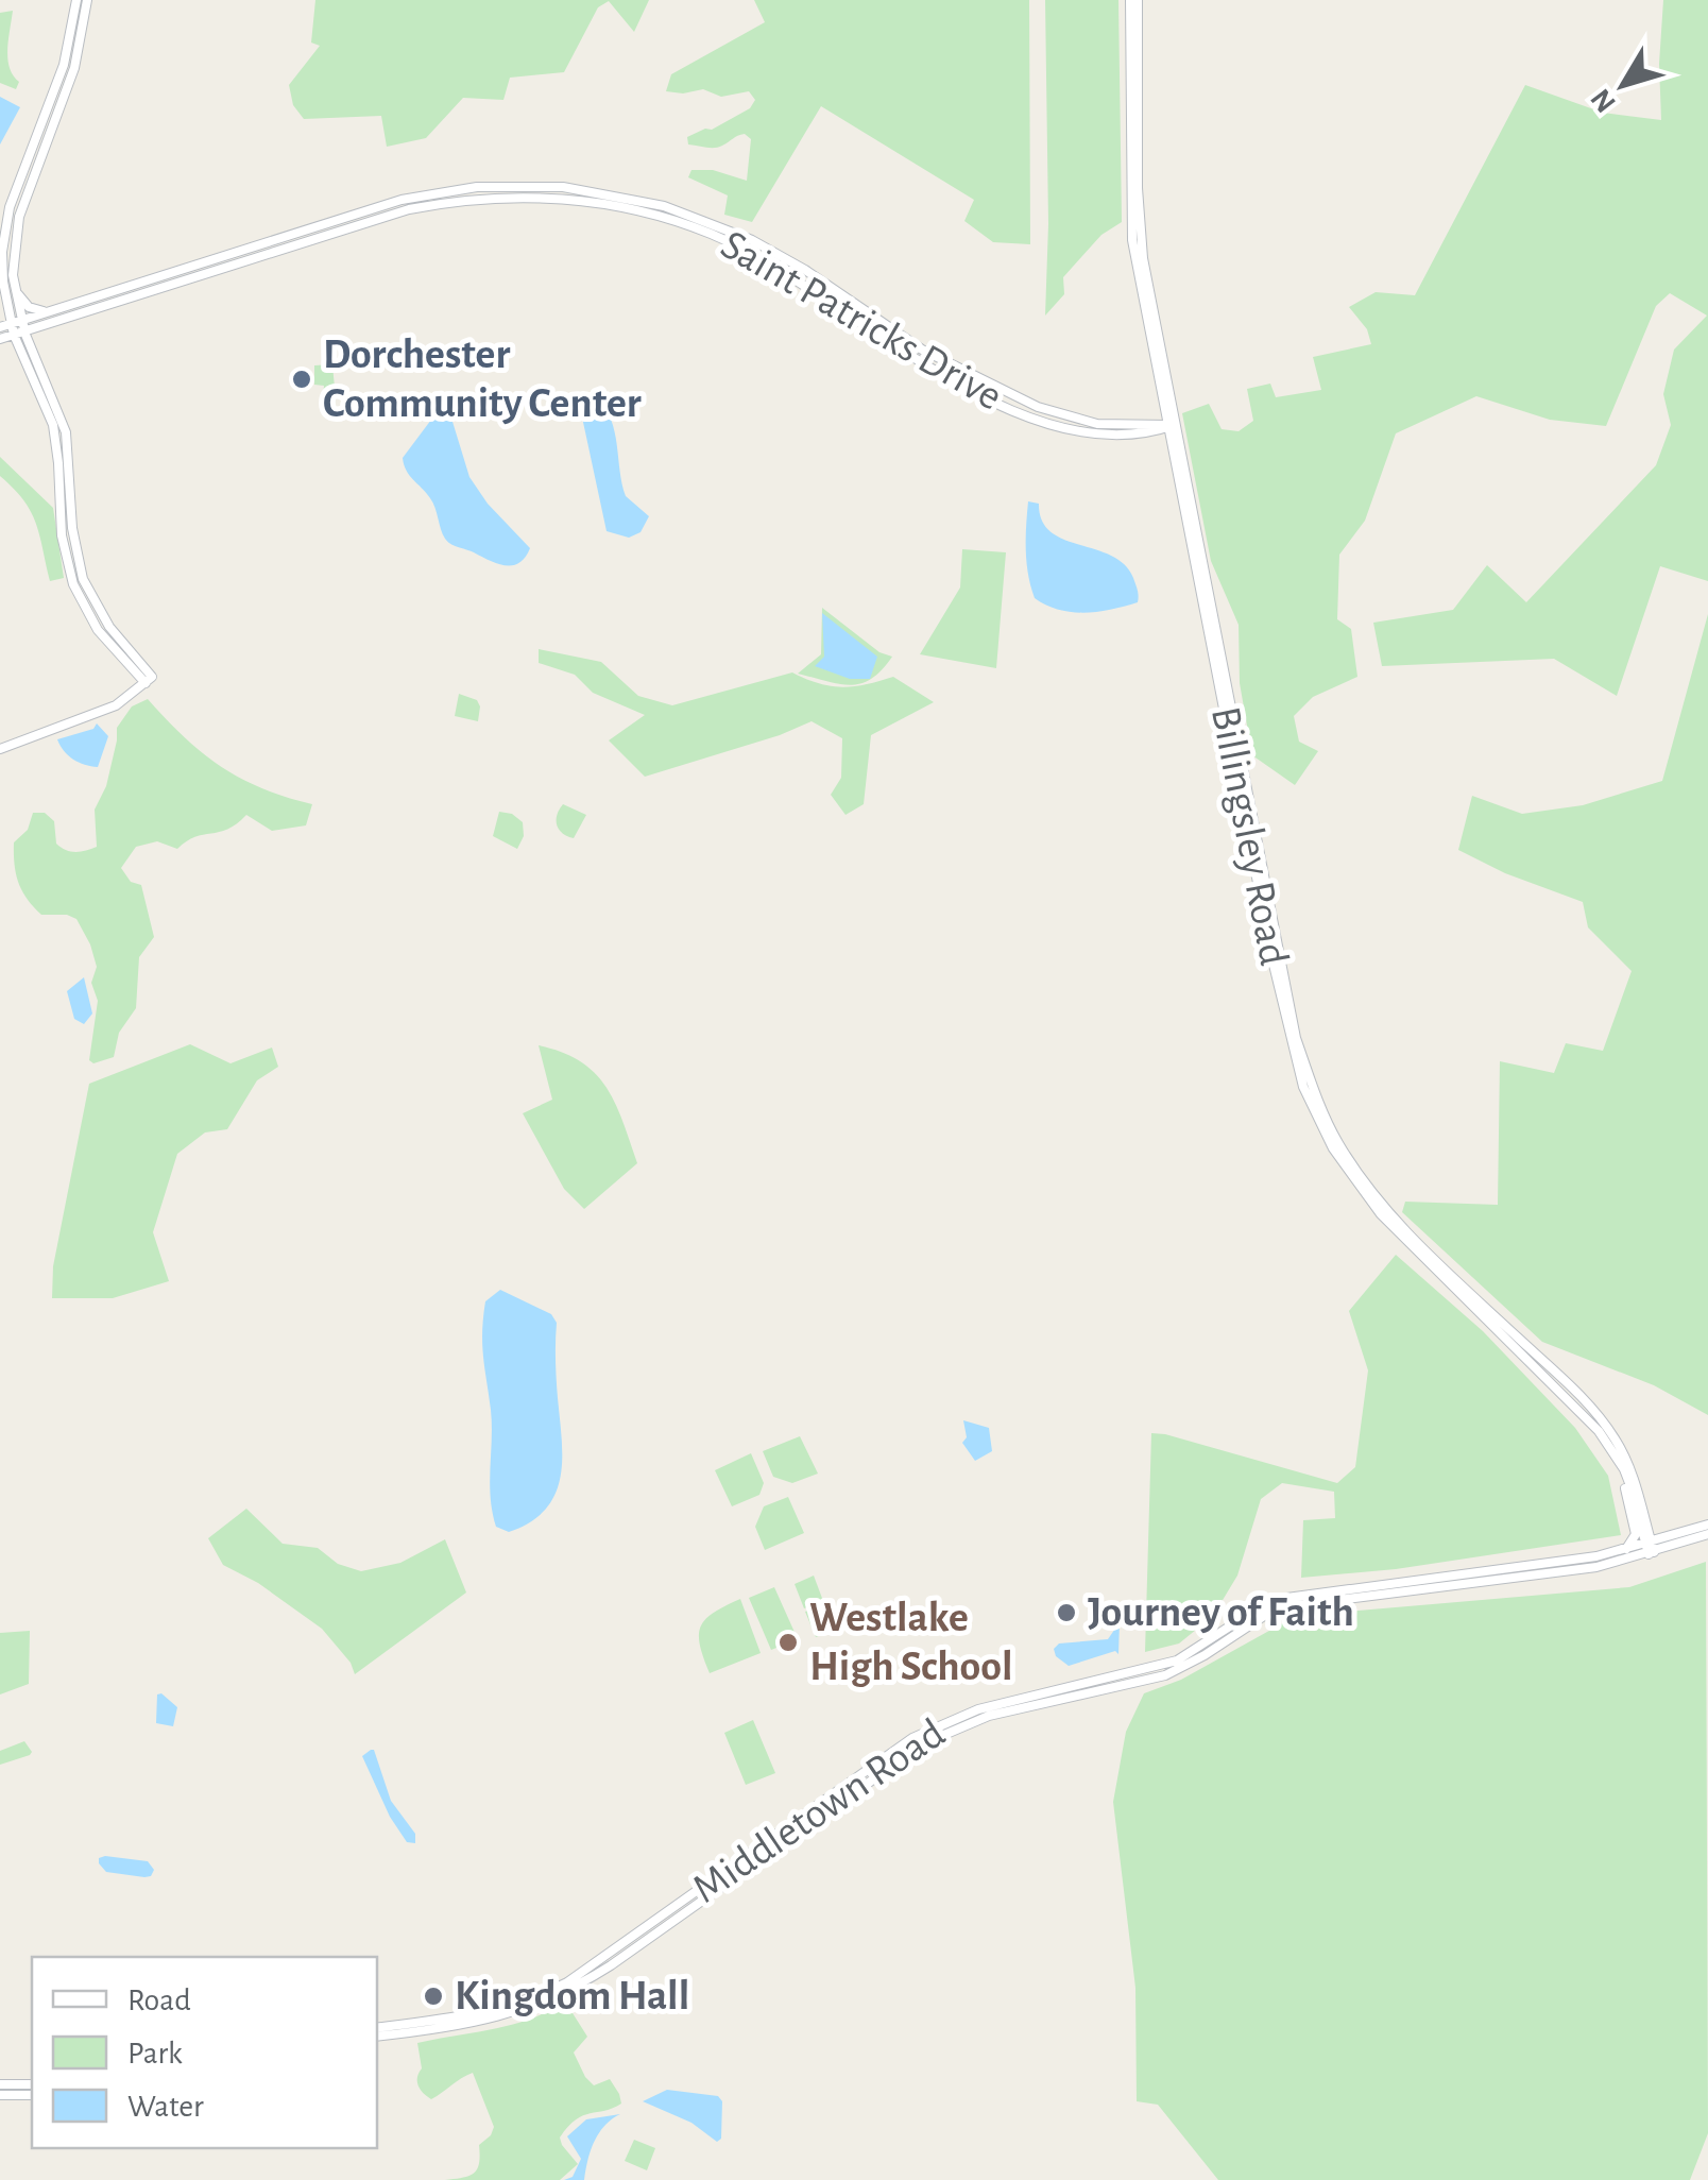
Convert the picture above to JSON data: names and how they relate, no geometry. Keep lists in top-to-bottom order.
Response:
{
  "streets": {
    "main road": ["Saint Patricks Drive", "Billingsley Road", "Middletown Road"]
  },
  "crossings": [
    ["Saint Patricks Drive", "Billingsley Road"],
    ["Billingsley Road", "Middletown Road"]
  ],
  "places": [
    "Dorchester Community Center",
    "Journey of Faith",
    "Westlake High School",
    "Kingdom Hall"
  ],
  "legend": ["Road", "Park", "Water"],
  "north": "bottom left"
}
